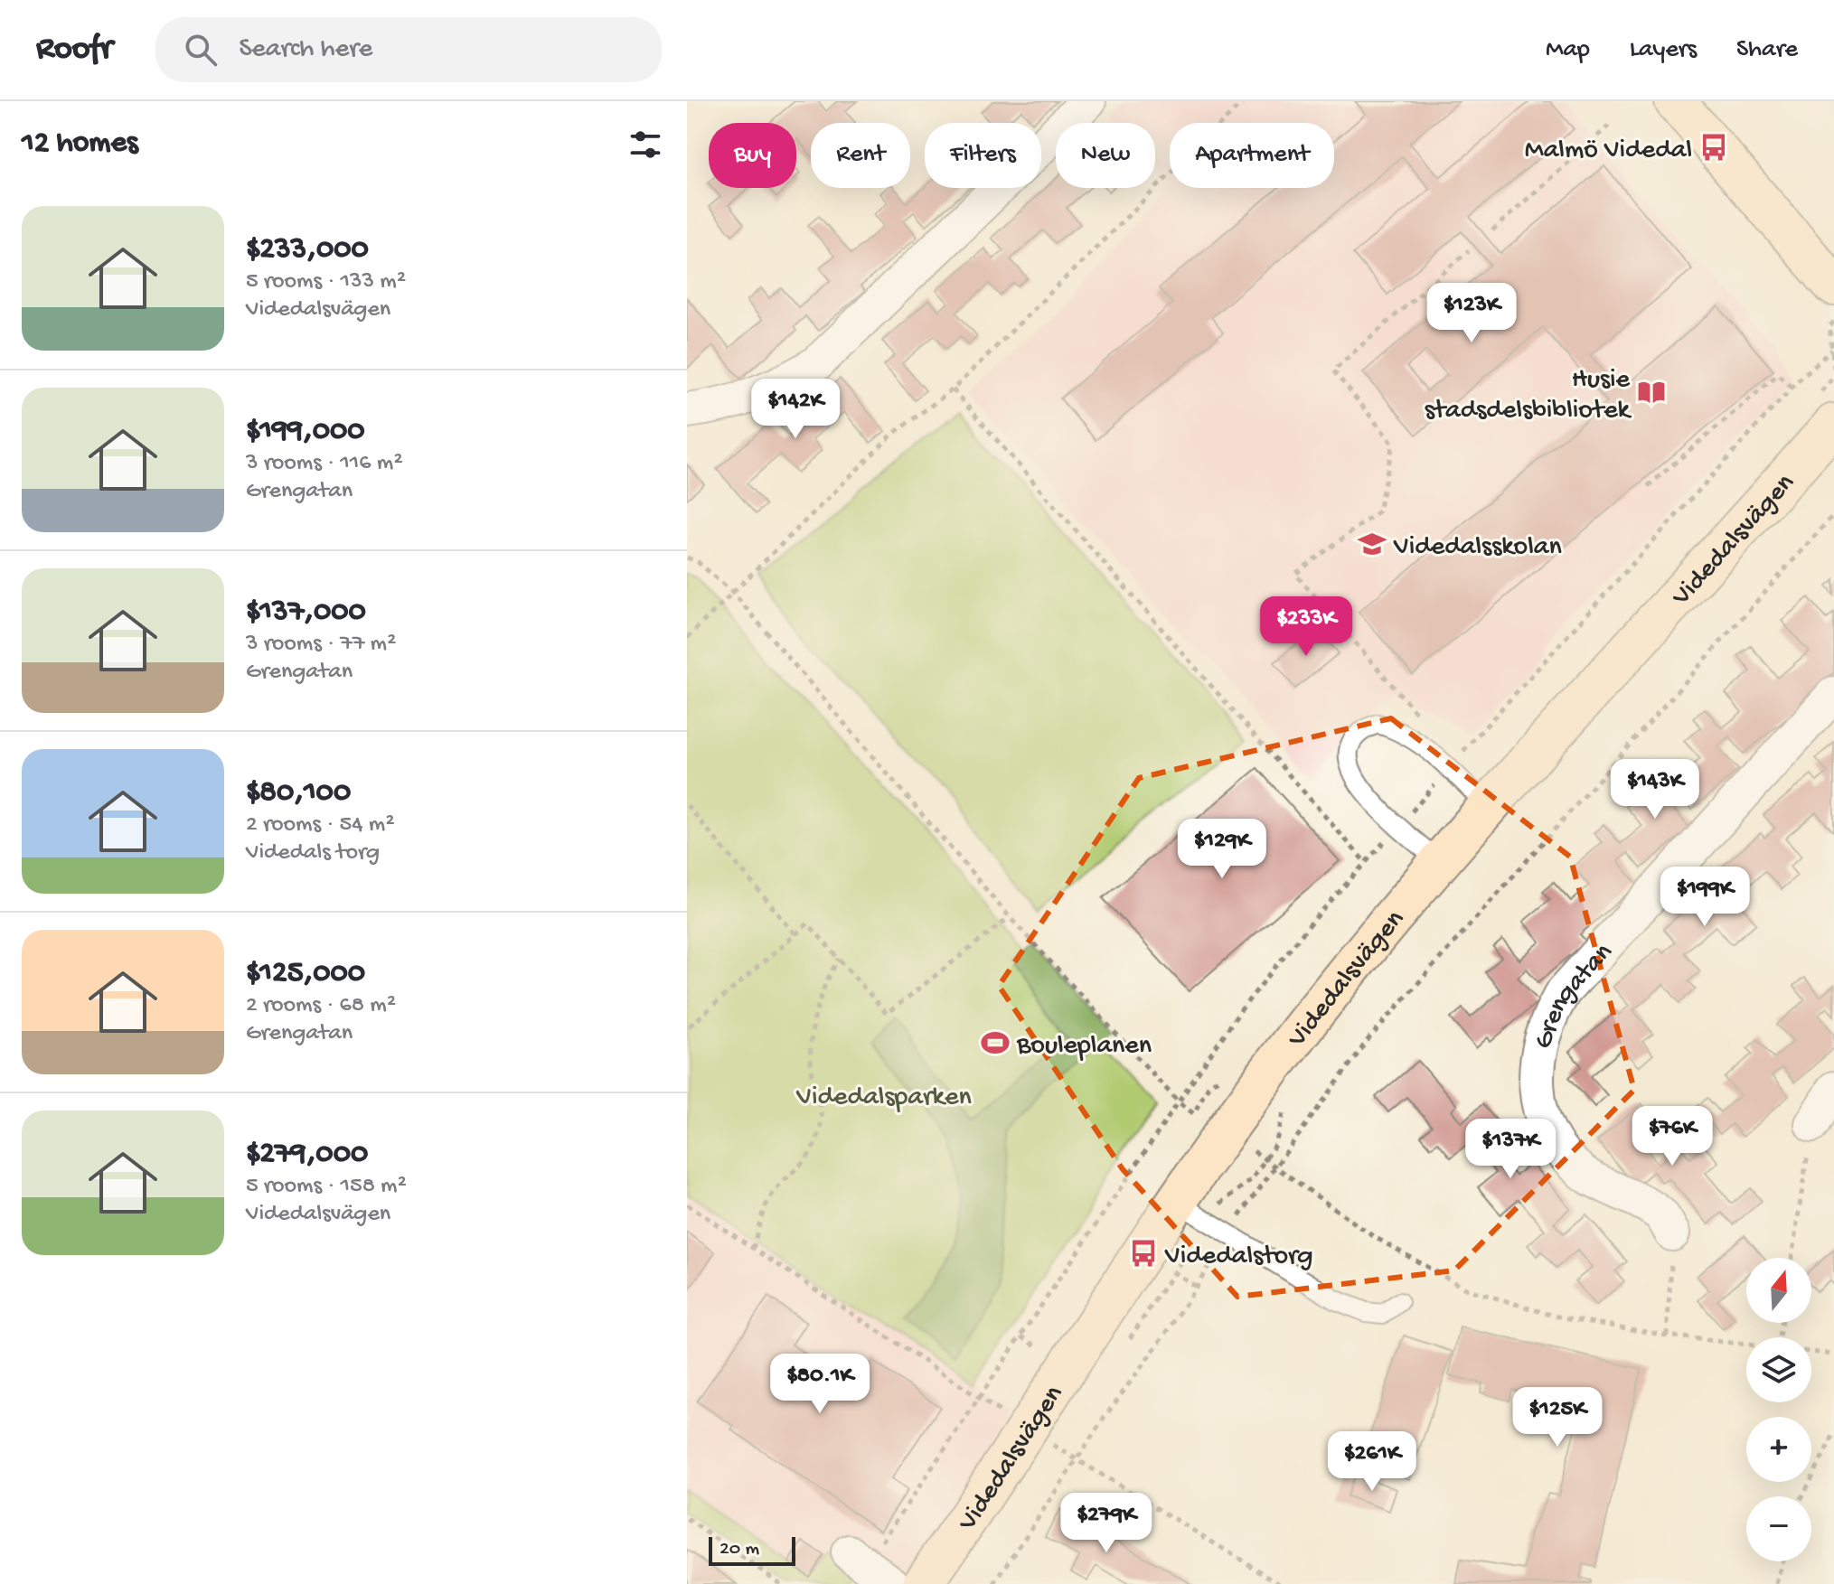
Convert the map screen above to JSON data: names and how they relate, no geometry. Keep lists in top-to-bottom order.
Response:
{
  "streets": {
    "street": ["Videdalsvägen", "Grengatan"]
  },
  "parks": ["Videdalsparken"],
  "places": {
    "bus stop": ["Malmö Videdal", "Videdalstorg"],
    "library": ["Husie stadsdelsbibliotek"],
    "school or university": ["Videdalsskolan"],
    "sports": ["Bouleplanen"]
  },
  "scale_bar": "20 m",
  "north": "top",
  "page": {
    "header": "Roofr",
    "search": "Search here",
    "nav": ["Map", "Layers", "Share"],
    "heading": "12 homes",
    "chip": [
      "Buy",
      "Rent",
      "Filters",
      "New",
      "Apartment"
    ],
    "list": [
      {
        "name": "$233,000",
        "note": "5 rooms · 133 m² · Videdalsvägen"
      },
      {
        "name": "$199,000",
        "note": "3 rooms · 116 m² · Grengatan"
      },
      {
        "name": "$137,000",
        "note": "3 rooms · 77 m² · Grengatan"
      },
      {
        "name": "$80,100",
        "note": "2 rooms · 54 m² · Videdals torg"
      },
      {
        "name": "$125,000",
        "note": "2 rooms · 68 m² · Grengatan"
      },
      {
        "name": "$279,000",
        "note": "5 rooms · 158 m² · Videdalsvägen"
      }
    ],
    "price": [
      "$123K",
      "$142K",
      "$233K",
      "$143K",
      "$129K",
      "$199K",
      "$76K",
      "$137K",
      "$80.1K",
      "$125K",
      "$261K",
      "$279K"
    ],
    "map_buttons": ["+", "−"],
    "scale": "20 m"
  }
}
